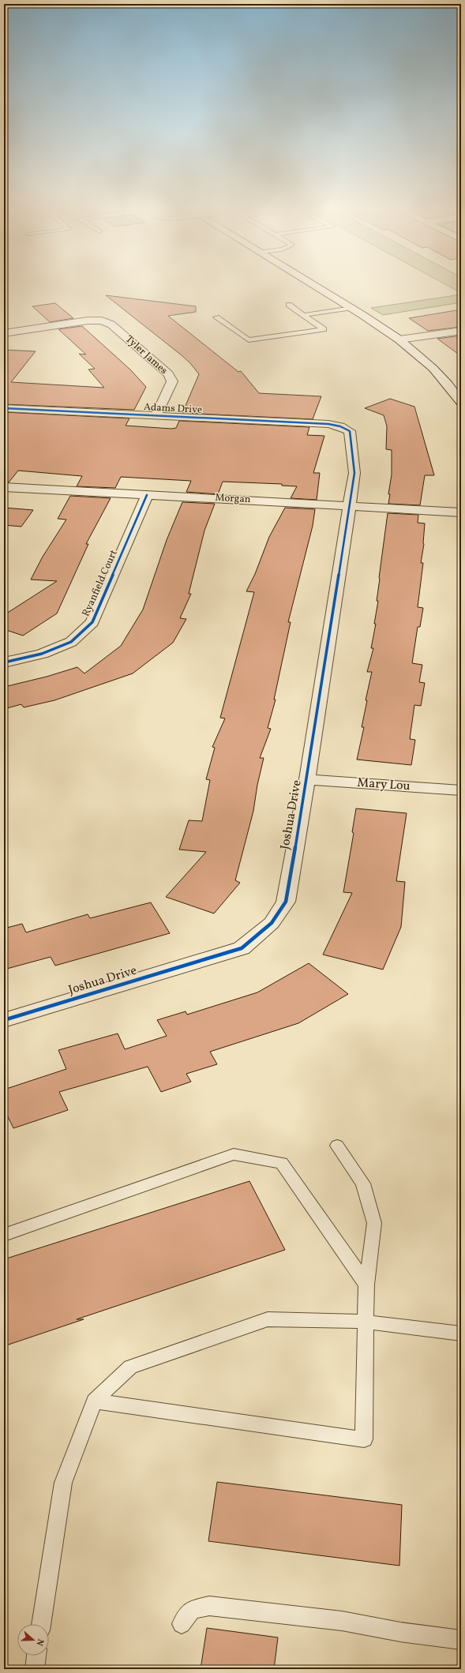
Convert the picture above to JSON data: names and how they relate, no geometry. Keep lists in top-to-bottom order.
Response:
{
  "streets": {
    "street": [
      "Tyler James",
      "Adams Drive",
      "Morgan",
      "Ryanfield Court",
      "Mary Lou",
      "Joshua Drive"
    ]
  },
  "crossings": [
    ["Tyler James", "Adams Drive"],
    ["Adams Drive", "Joshua Drive"],
    ["Morgan", "Ryanfield Court"],
    ["Morgan", "Joshua Drive"],
    ["Mary Lou", "Joshua Drive"]
  ],
  "north": "right"
}
